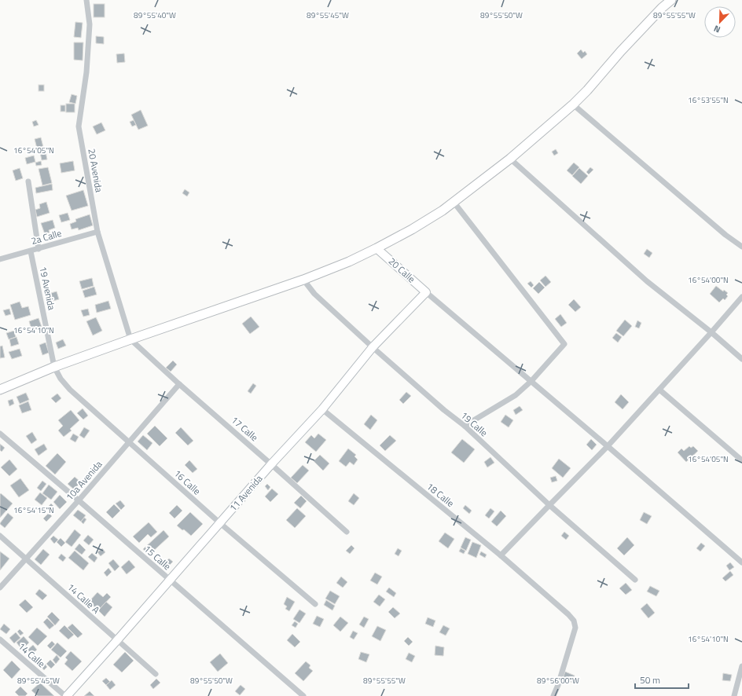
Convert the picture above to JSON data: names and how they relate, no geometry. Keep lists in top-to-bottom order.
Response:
{
  "streets": {
    "street": [
      "20 Avenida",
      "2a Calle",
      "20 Calle",
      "19 Avenida",
      "19 Calle",
      "17 Calle",
      "10a Avenida",
      "16 Calle",
      "11 Avenida",
      "18 Calle",
      "15 Calle",
      "14 Calle A",
      "14 Calle"
    ]
  },
  "crossings": [
    ["20 Avenida", "2a Calle"],
    ["20 Avenida", "17 Calle"],
    ["2a Calle", "19 Avenida"],
    ["20 Calle", "11 Avenida"],
    ["19 Avenida", "16 Calle"],
    ["19 Calle", "11 Avenida"],
    ["17 Calle", "10a Avenida"],
    ["17 Calle", "11 Avenida"],
    ["10a Avenida", "16 Calle"],
    ["10a Avenida", "15 Calle"],
    ["10a Avenida", "14 Calle A"],
    ["16 Calle", "11 Avenida"],
    ["11 Avenida", "18 Calle"],
    ["11 Avenida", "15 Calle"],
    ["11 Avenida", "14 Calle A"],
    ["11 Avenida", "14 Calle"]
  ],
  "scale_bar": "50 m",
  "north": "bottom left",
  "coordinates": [
    "89°55'40\"W",
    "89°55'45\"W",
    "89°55'50\"W",
    "89°55'55\"W",
    "16°53'55\"N",
    "16°54'05\"N",
    "16°54'00\"N",
    "16°54'10\"N",
    "16°54'15\"N",
    "89°56'00\"W"
  ]
}
